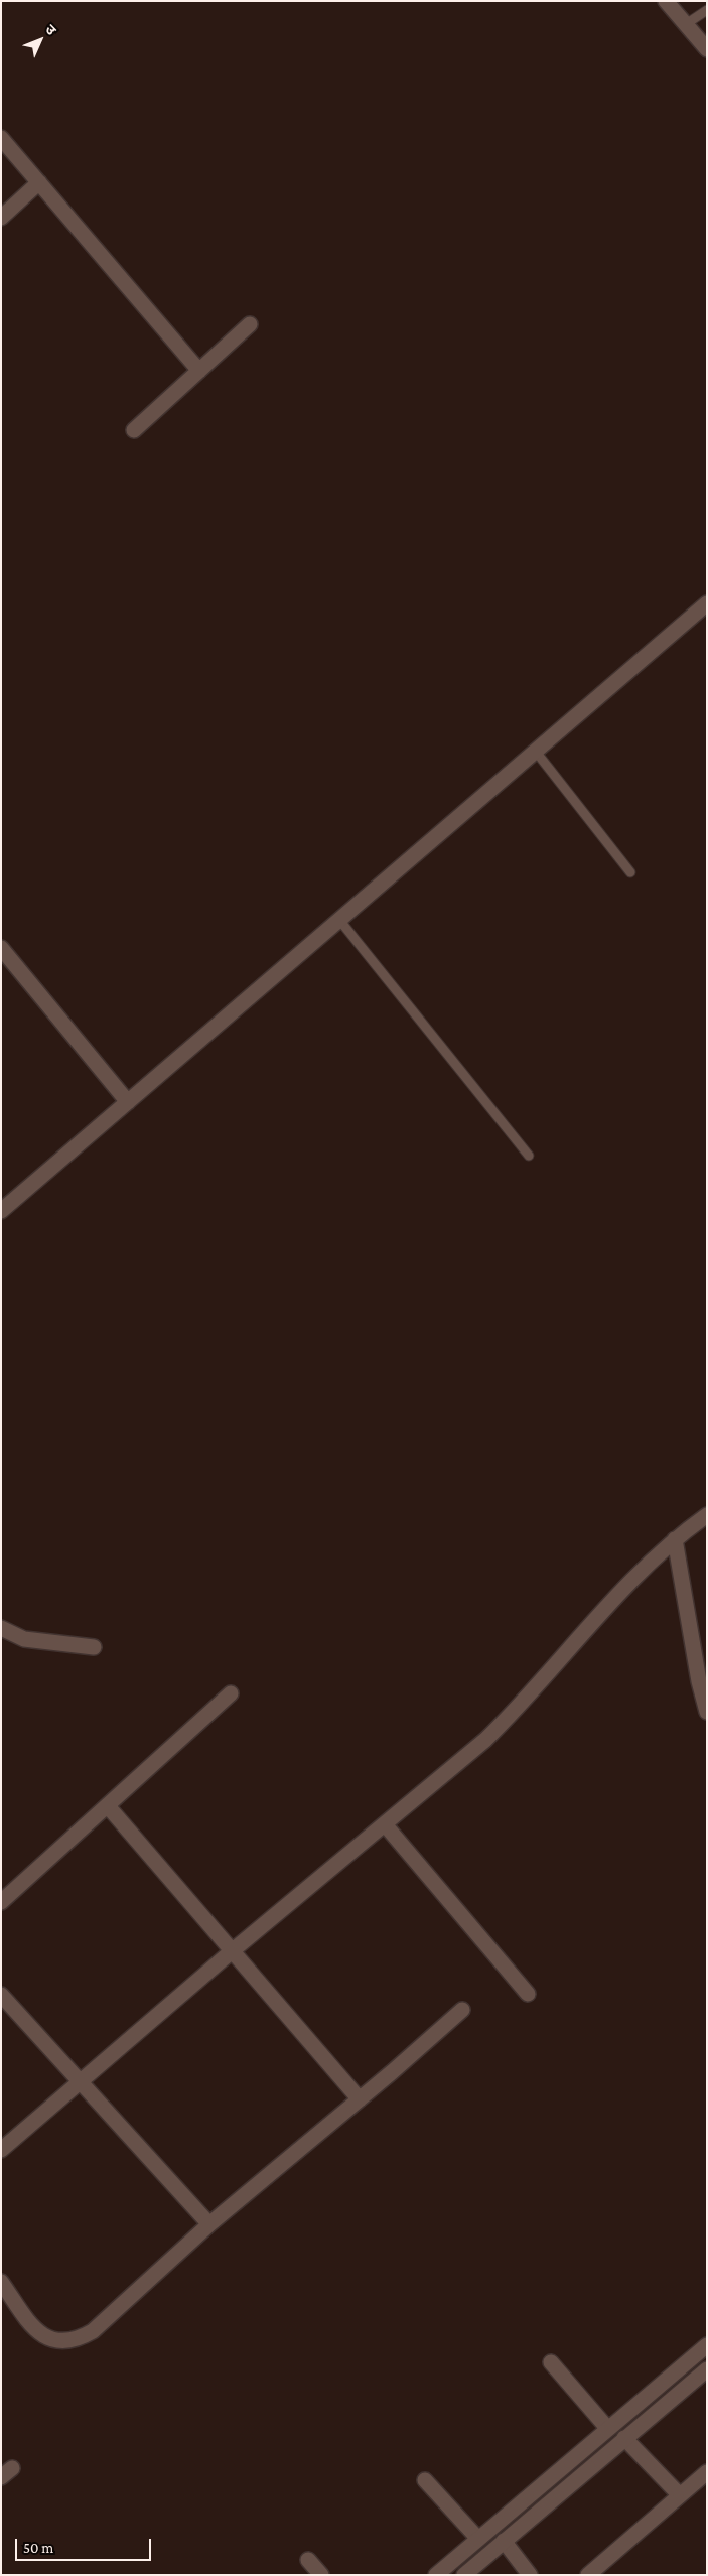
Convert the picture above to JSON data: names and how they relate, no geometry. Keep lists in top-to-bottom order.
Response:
{
  "scale_bar": "50 m",
  "north": "top right"
}
